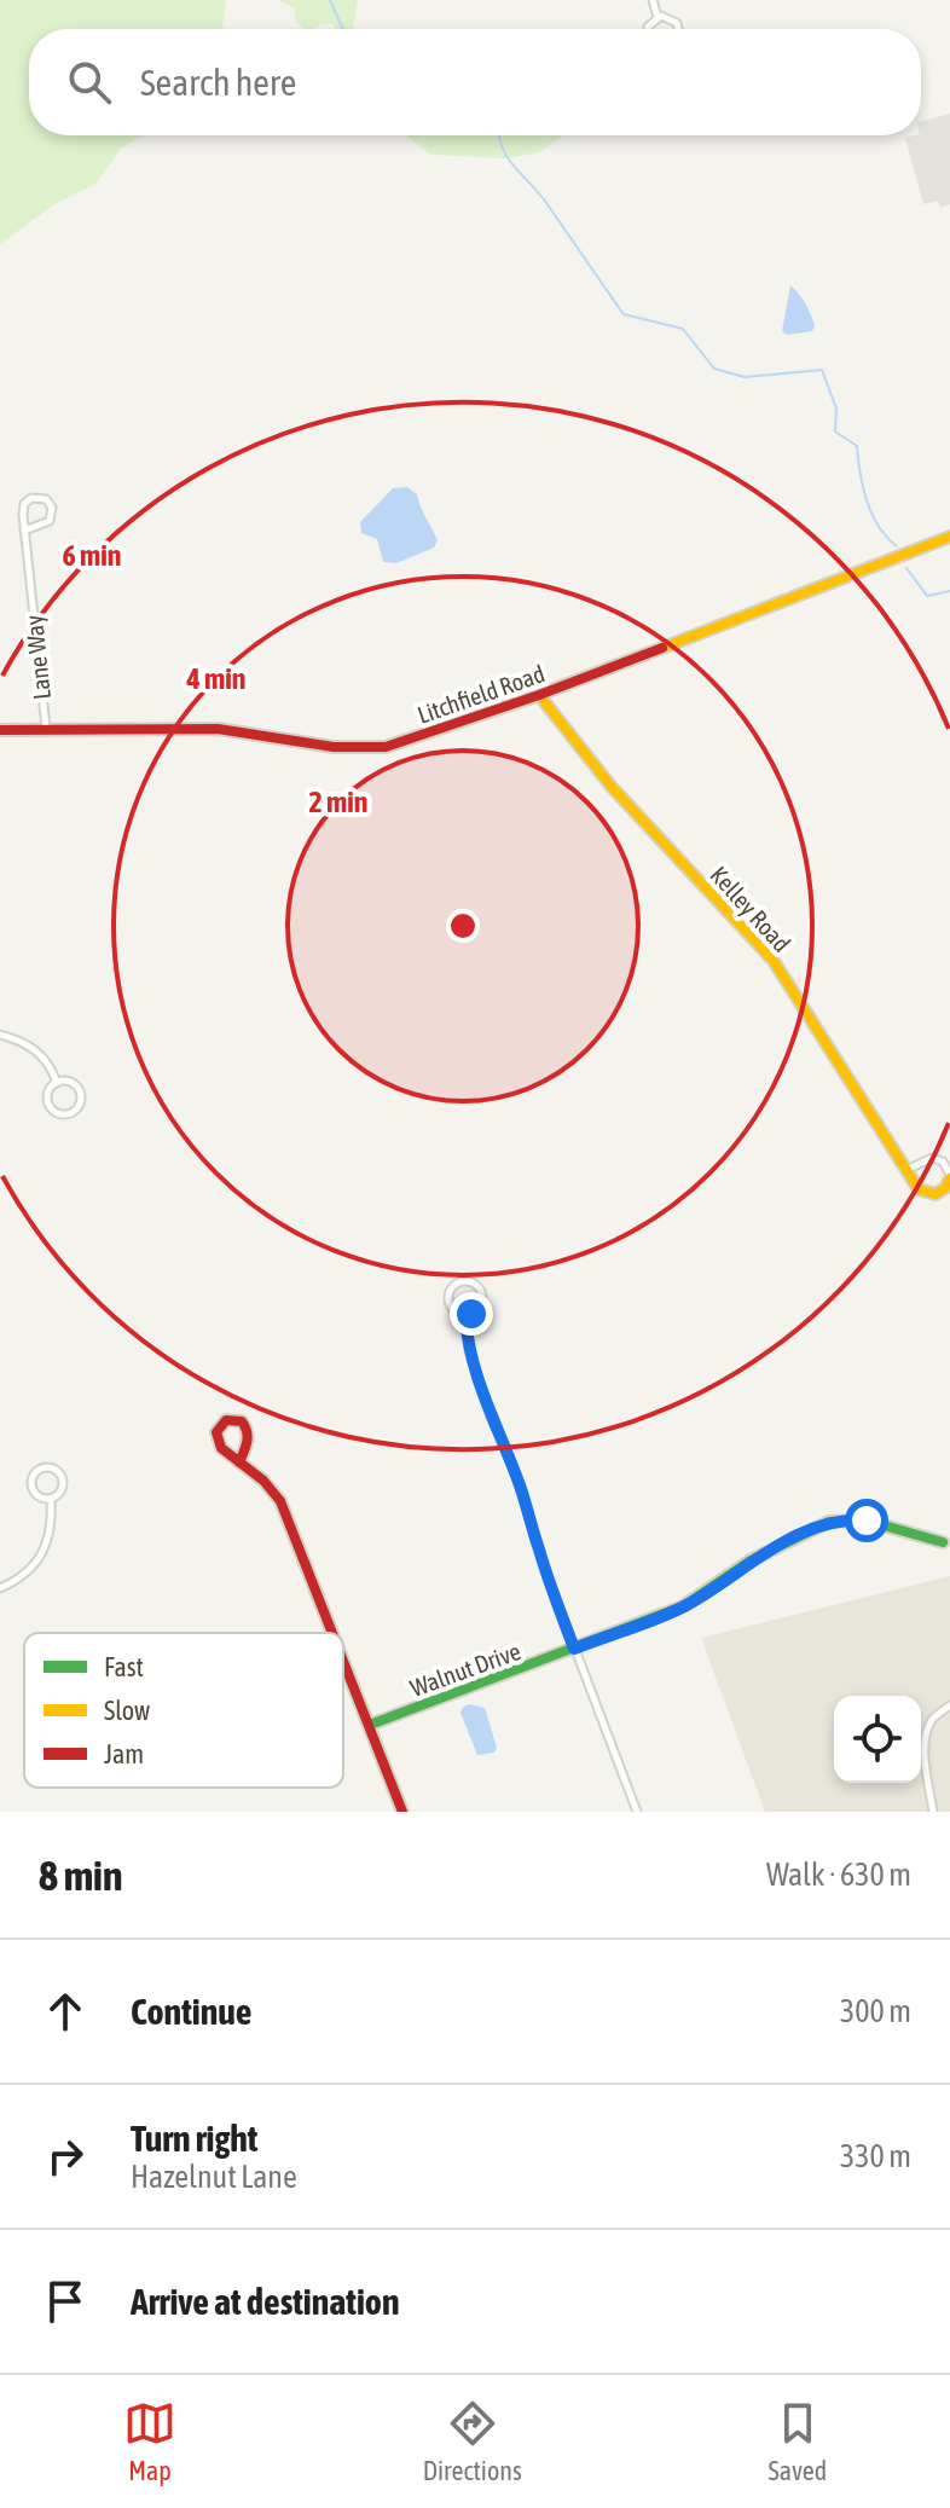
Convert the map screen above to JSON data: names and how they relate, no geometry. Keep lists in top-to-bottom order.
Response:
{
  "streets": {
    "street": [
      "Lane Way",
      "Litchfield Road",
      "Kelley Road",
      "Walnut Drive"
    ]
  },
  "crossings": [
    ["Lane Way", "Litchfield Road"],
    ["Litchfield Road", "Kelley Road"]
  ],
  "legend": ["Fast", "Slow", "Jam"],
  "page": {
    "search": "Search here",
    "heading": ["8 min", "Walk · 630 m"],
    "list": [
      ["Continue", "300 m"],
      ["Turn right", "Hazelnut Lane", "330 m"],
      "Arrive at destination"
    ],
    "nav": ["Map", "Directions", "Saved"]
  },
  "rings": ["6 min", "4 min", "2 min"]
}
